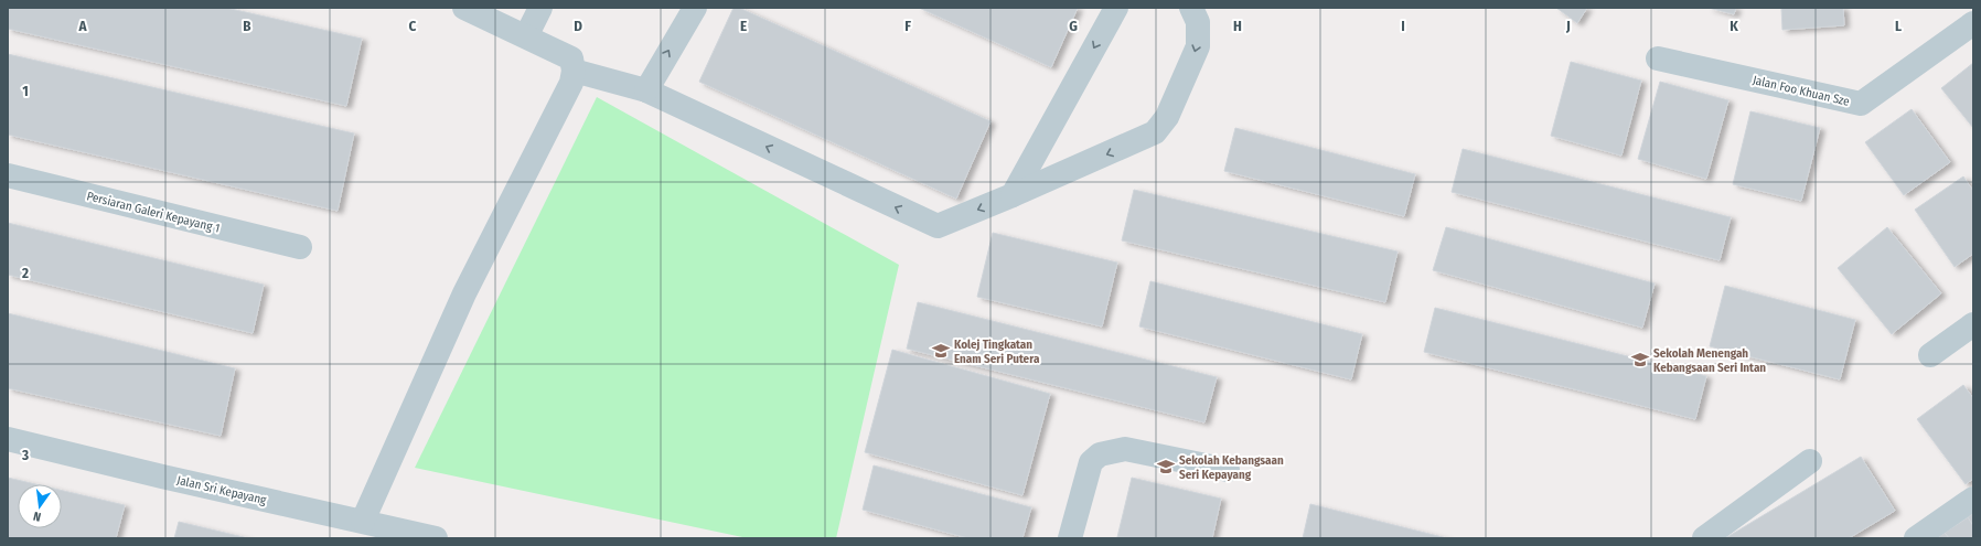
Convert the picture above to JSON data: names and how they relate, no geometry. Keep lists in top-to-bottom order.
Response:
{
  "streets": {
    "street": ["Jalan Foo Khuan Sze", "Persiaran Galeri Kepayang 1", "Jalan Sri Kepayang"]
  },
  "places": {
    "school or university": ["Kolej Tingkatan Enam Seri Putera", "Sekolah Menengah Kebangsaan Seri Intan", "Sekolah Kebangsaan Seri Kepayang"]
  },
  "north": "bottom",
  "grid": {
    "columns": [
      "A",
      "B",
      "C",
      "D",
      "E",
      "F",
      "G",
      "H",
      "I",
      "J",
      "K",
      "L"
    ],
    "rows": ["1", "2", "3"]
  }
}
